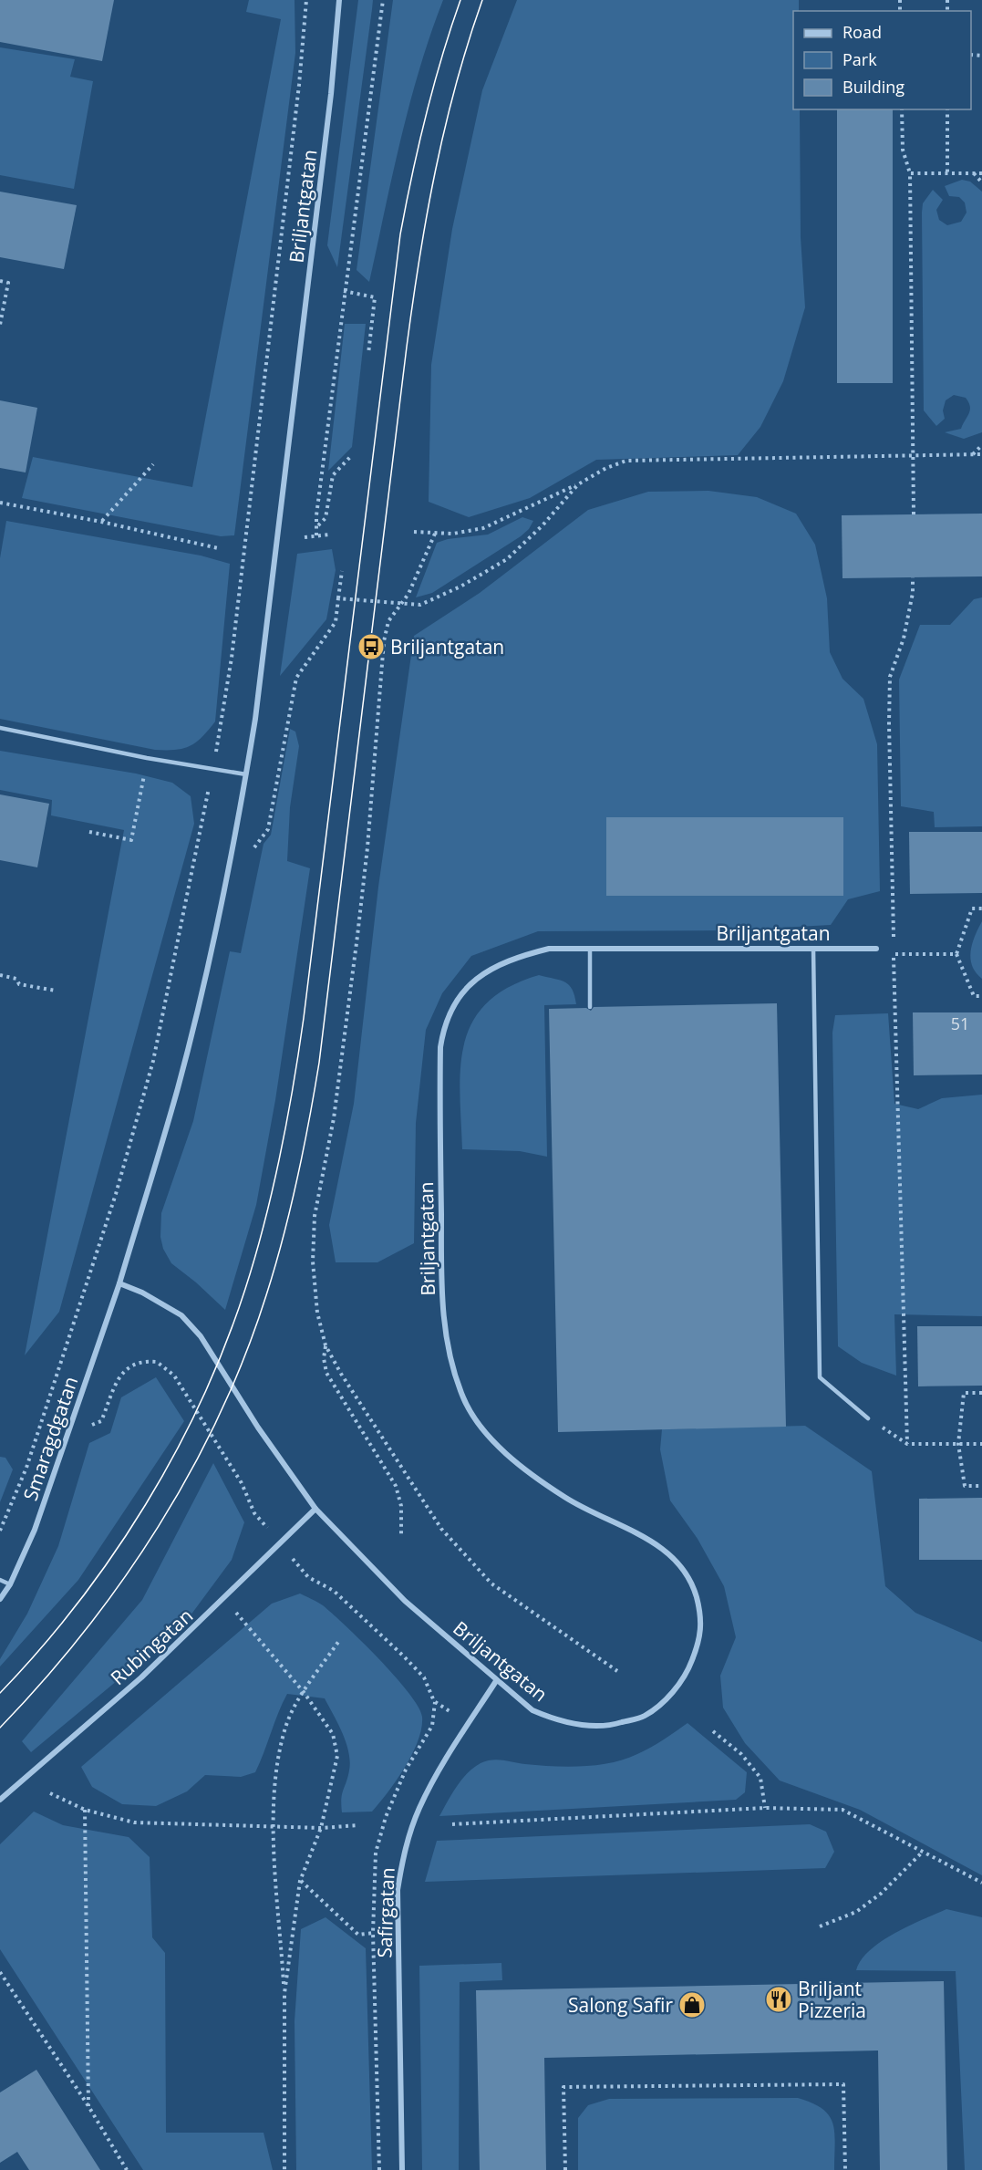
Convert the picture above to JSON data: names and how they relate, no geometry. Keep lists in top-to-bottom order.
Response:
{
  "streets": {
    "street": [
      "Briljantgatan",
      "Smaragdgatan",
      "Rubingatan",
      "Safirgatan"
    ]
  },
  "crossings": [
    ["Briljantgatan", "Smaragdgatan"],
    ["Briljantgatan", "Rubingatan"],
    ["Briljantgatan", "Safirgatan"]
  ],
  "places": {
    "bus stop": ["Briljantgatan"],
    "restaurant": ["Briljant Pizzeria"],
    "shop": ["Salong Safir"]
  },
  "house_numbers": ["51"],
  "legend": ["Road", "Park", "Building"]
}
